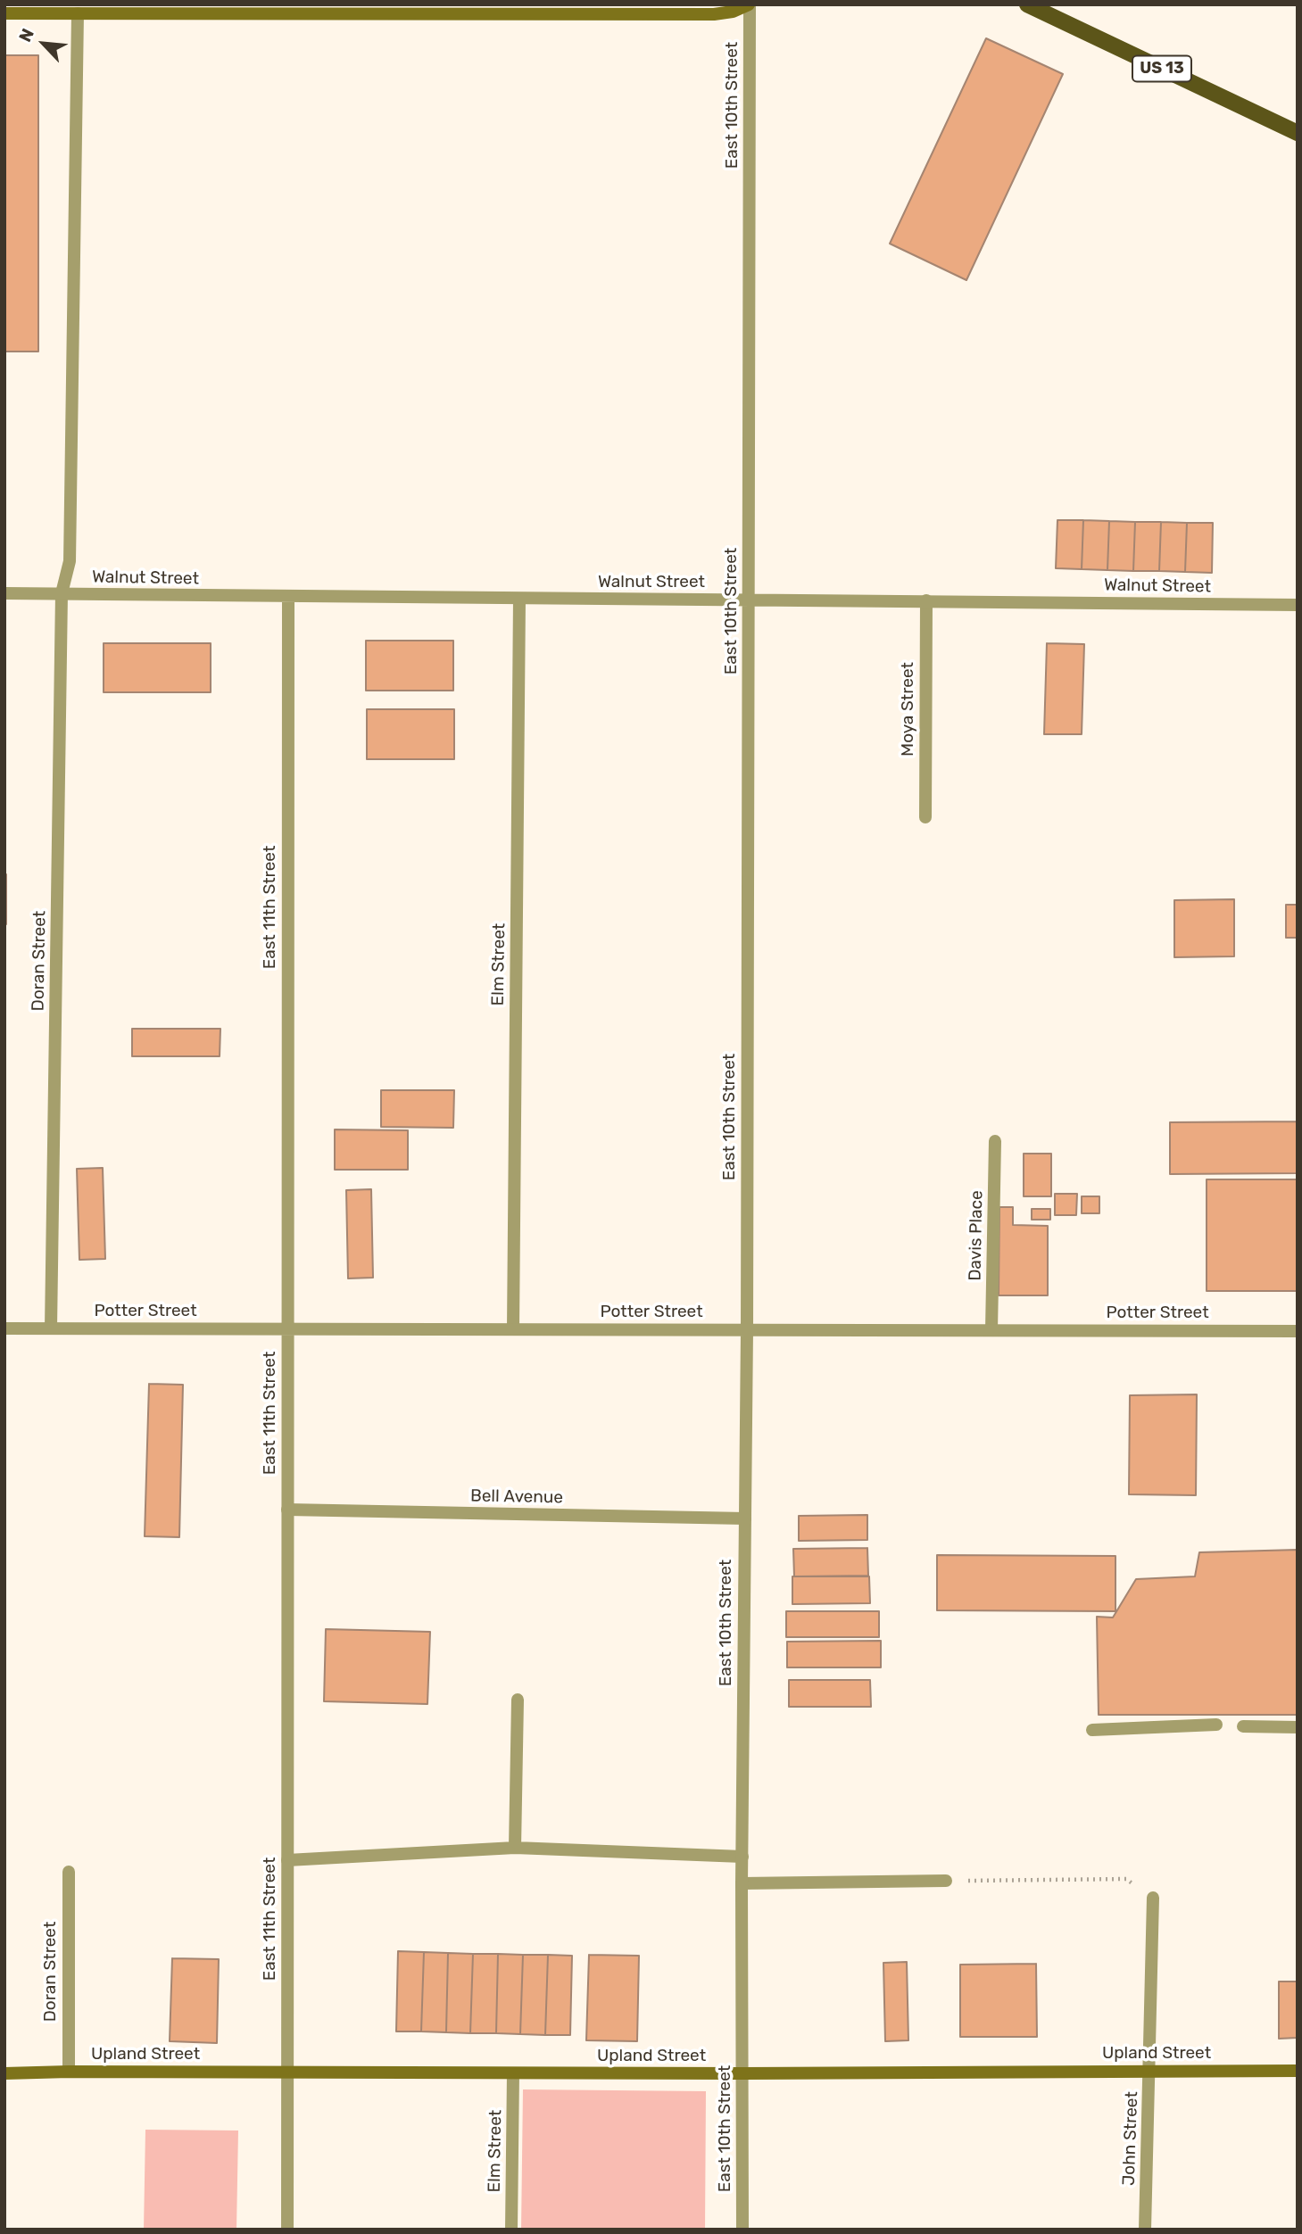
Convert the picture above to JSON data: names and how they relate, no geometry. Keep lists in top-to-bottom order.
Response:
{
  "streets": {
    "main road": ["US 13"],
    "street": [
      "East 10th Street",
      "Walnut Street",
      "Moya Street",
      "East 11th Street",
      "Doran Street",
      "Elm Street",
      "Davis Place",
      "Potter Street",
      "Bell Avenue",
      "Upland Street",
      "John Street"
    ]
  },
  "crossings": [
    ["East 10th Street", "Walnut Street"],
    ["East 10th Street", "Potter Street"],
    ["East 10th Street", "Bell Avenue"],
    ["East 10th Street", "Upland Street"],
    ["Walnut Street", "Moya Street"],
    ["Walnut Street", "East 11th Street"],
    ["Walnut Street", "Doran Street"],
    ["Walnut Street", "Elm Street"],
    ["East 11th Street", "Potter Street"],
    ["East 11th Street", "Bell Avenue"],
    ["East 11th Street", "Upland Street"],
    ["Doran Street", "Potter Street"],
    ["Doran Street", "Upland Street"],
    ["Elm Street", "Potter Street"],
    ["Elm Street", "Upland Street"],
    ["Davis Place", "Potter Street"],
    ["Upland Street", "John Street"]
  ],
  "north": "top left"
}
